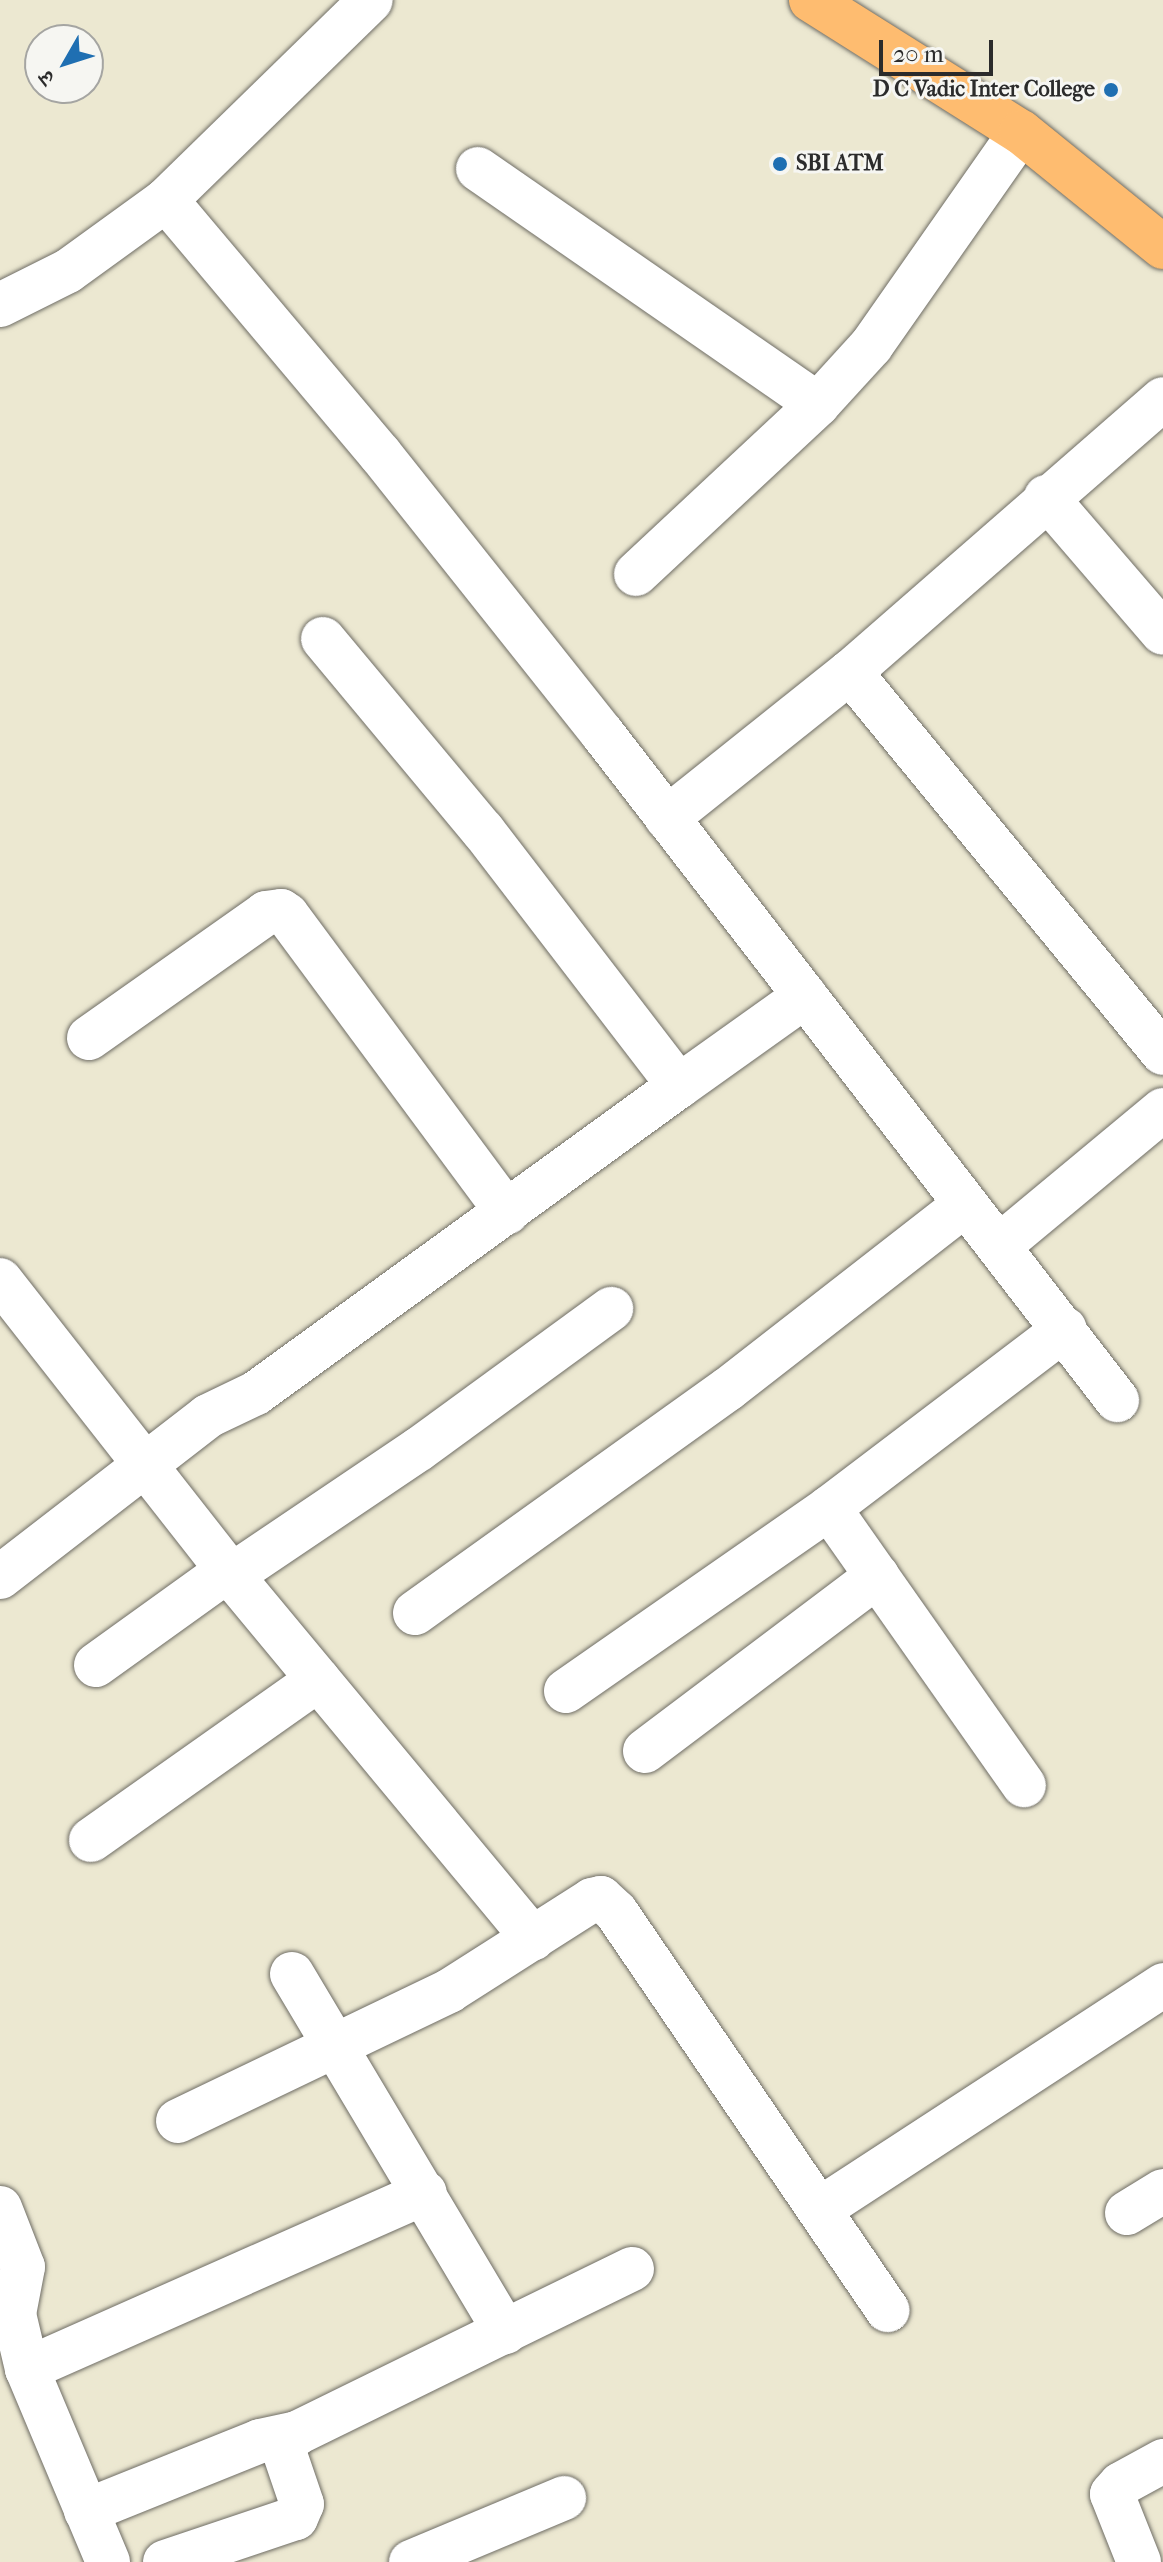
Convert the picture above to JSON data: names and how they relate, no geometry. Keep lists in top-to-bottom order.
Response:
{
  "places": ["D C Vadic Inter College", "SBI ATM"],
  "scale_bar": "20 m",
  "north": "bottom left"
}
